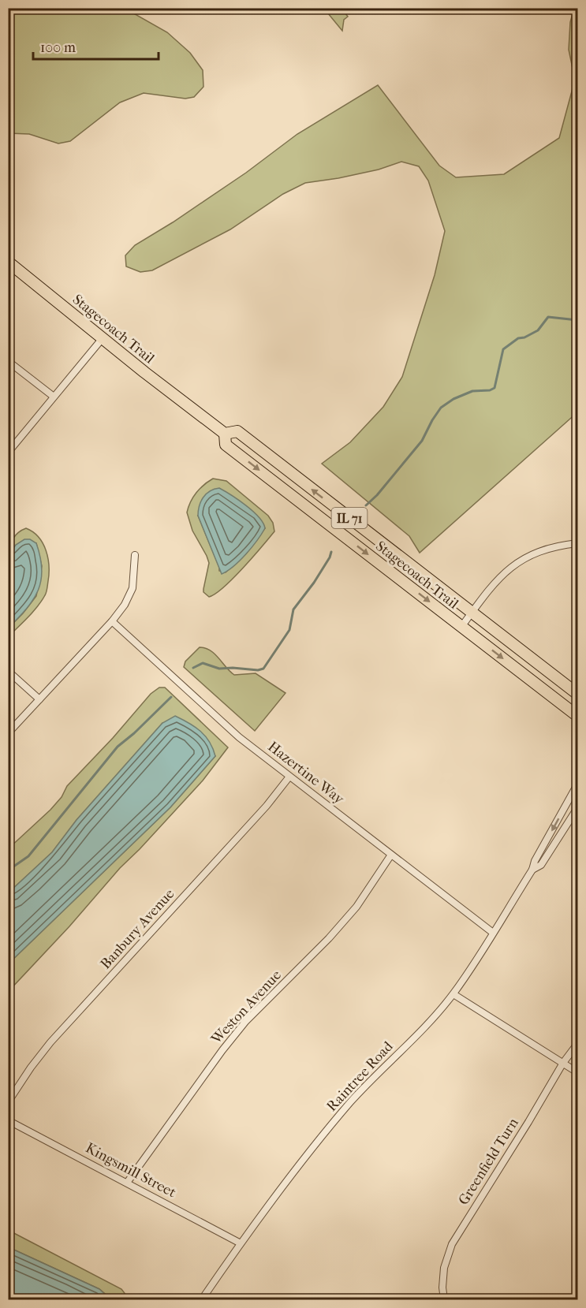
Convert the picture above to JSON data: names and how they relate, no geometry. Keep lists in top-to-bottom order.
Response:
{
  "streets": {
    "main road": ["Stagecoach Trail", "IL 71"],
    "street": [
      "Hazertine Way",
      "Banbury Avenue",
      "Weston Avenue",
      "Raintree Road",
      "Greenfield Turn",
      "Kingsmill Street"
    ]
  },
  "crossings": [
    ["Hazertine Way", "Banbury Avenue"],
    ["Hazertine Way", "Weston Avenue"],
    ["Hazertine Way", "Raintree Road"],
    ["Weston Avenue", "Kingsmill Street"],
    ["Raintree Road", "Kingsmill Street"]
  ],
  "scale_bar": "100 m"
}
